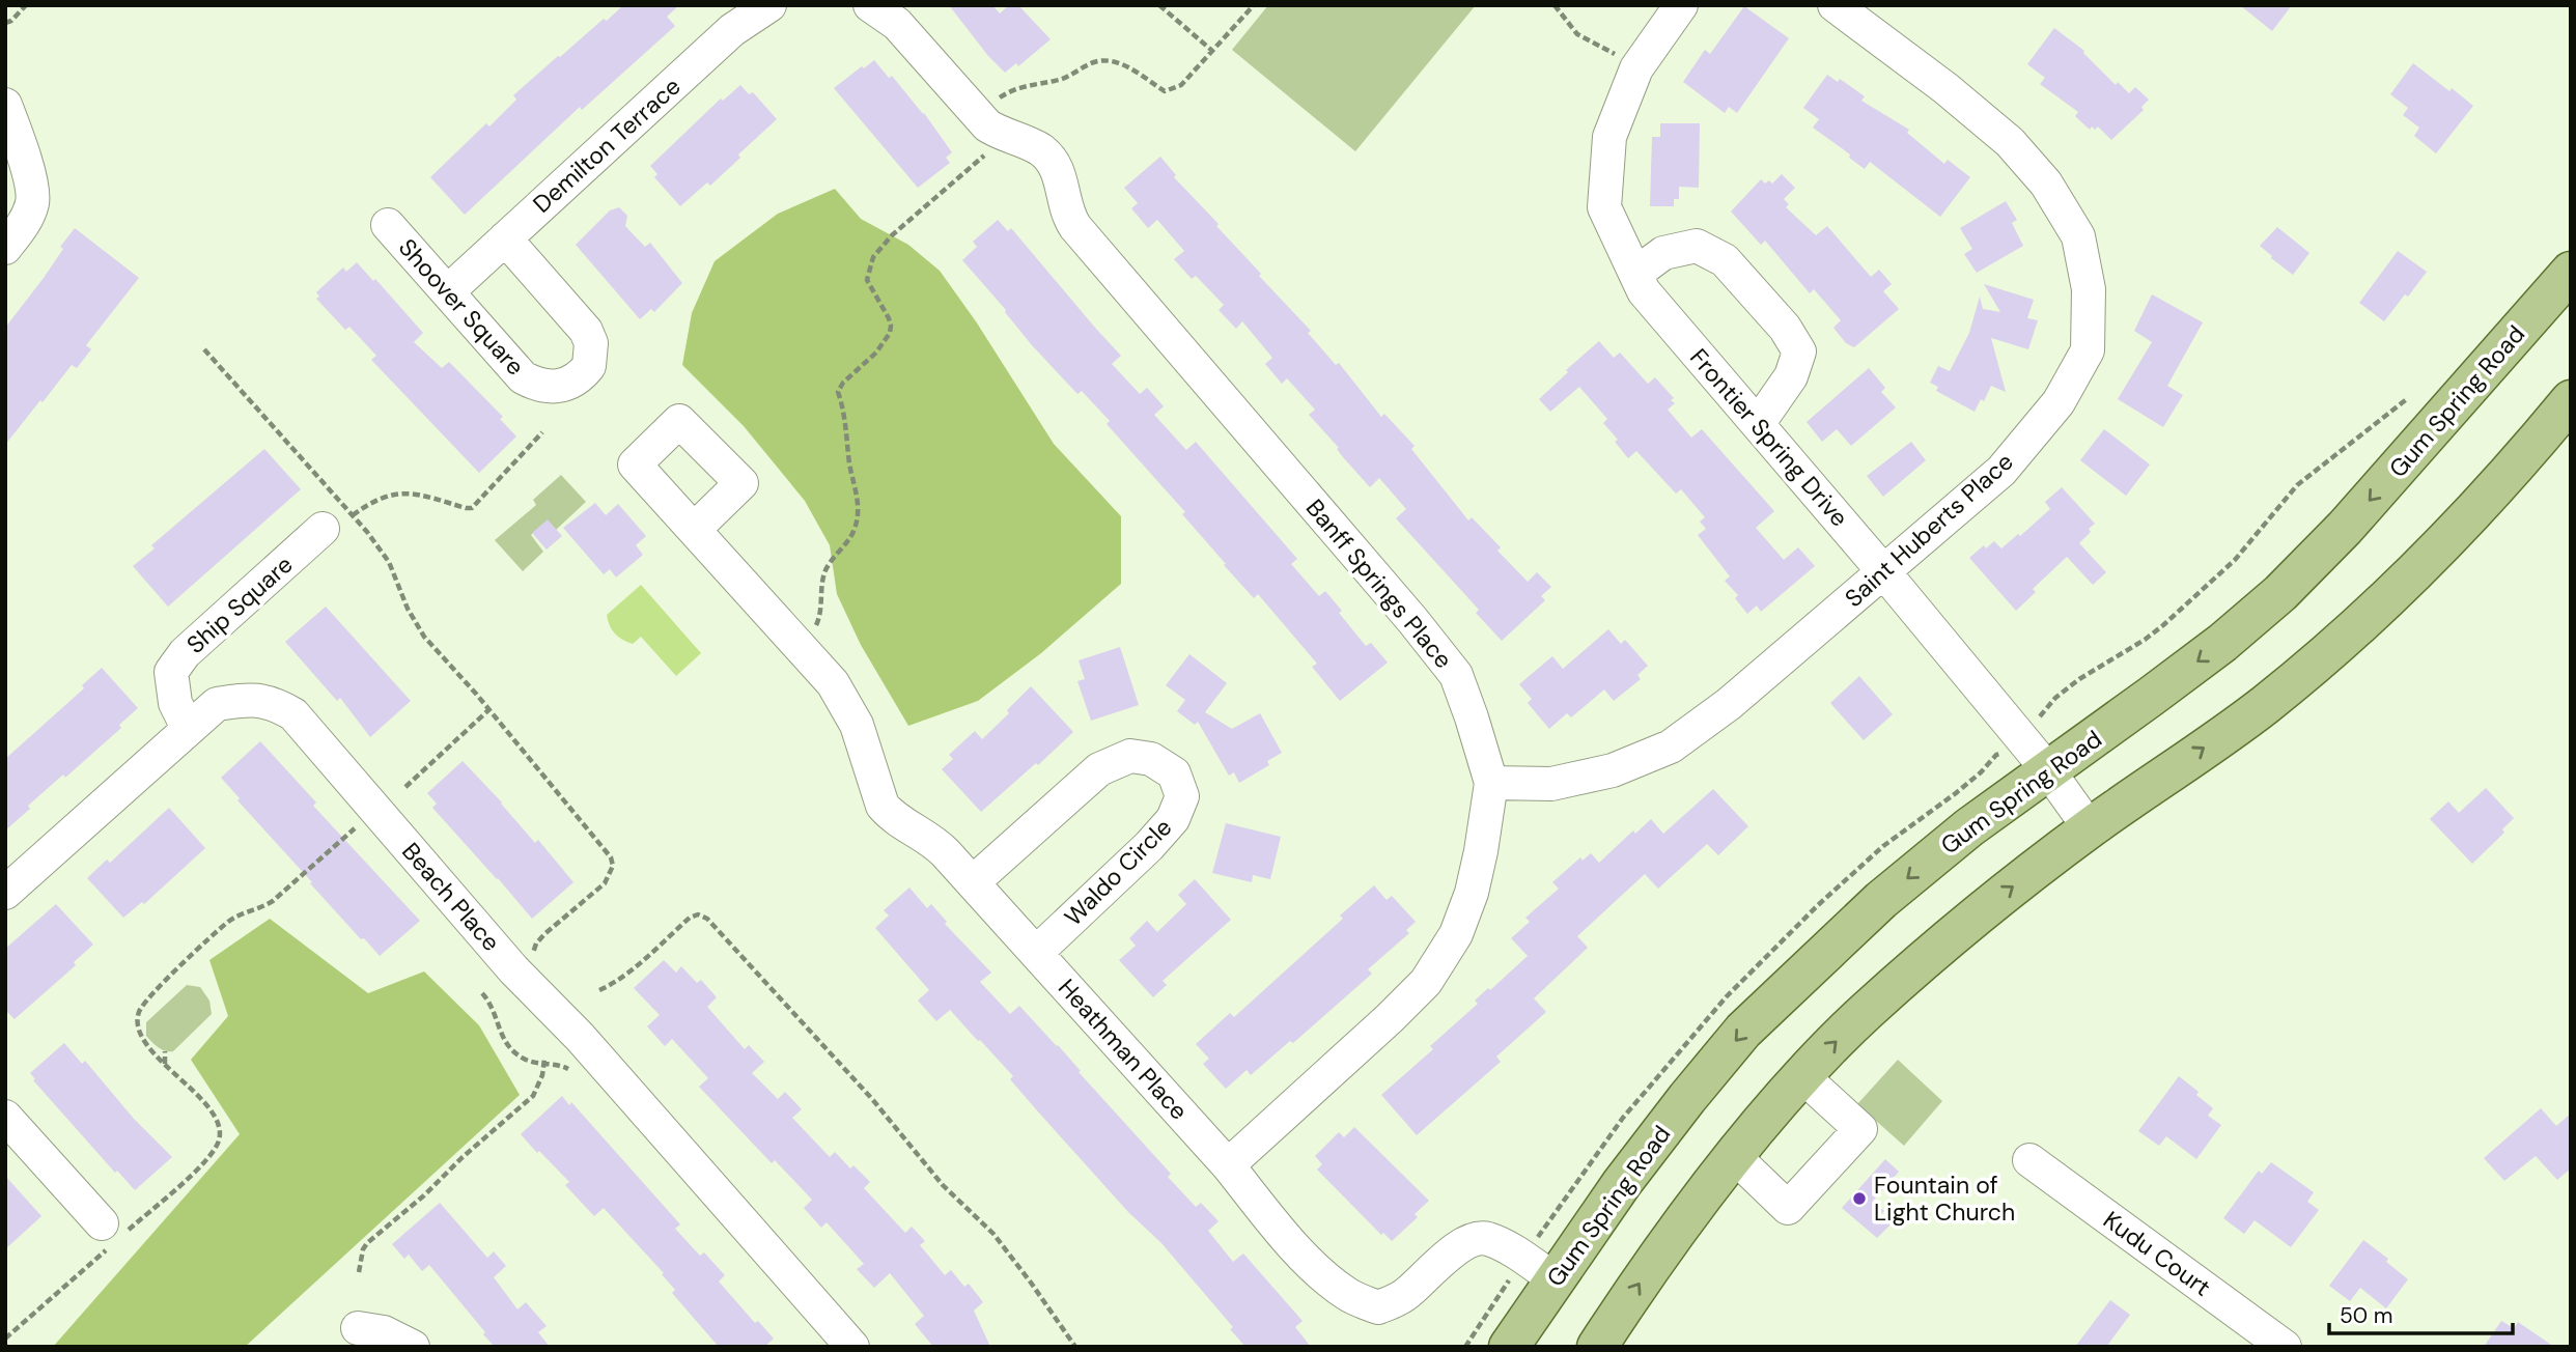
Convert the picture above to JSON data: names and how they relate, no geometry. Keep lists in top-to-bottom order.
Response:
{
  "streets": {
    "main road": ["Gum Spring Road"],
    "street": [
      "Demilton Terrace",
      "Shoover Square",
      "Frontier Spring Drive",
      "Saint Huberts Place",
      "Banff Springs Place",
      "Ship Square",
      "Waldo Circle",
      "Beach Place",
      "Heathman Place",
      "Kudu Court"
    ]
  },
  "crossings": [
    ["Demilton Terrace", "Shoover Square"],
    ["Gum Spring Road", "Frontier Spring Drive"],
    ["Gum Spring Road", "Heathman Place"],
    ["Frontier Spring Drive", "Saint Huberts Place"],
    ["Saint Huberts Place", "Banff Springs Place"],
    ["Banff Springs Place", "Heathman Place"],
    ["Ship Square", "Beach Place"],
    ["Waldo Circle", "Heathman Place"]
  ],
  "places": ["Fountain of Light Church"],
  "scale_bar": "50 m"
}
